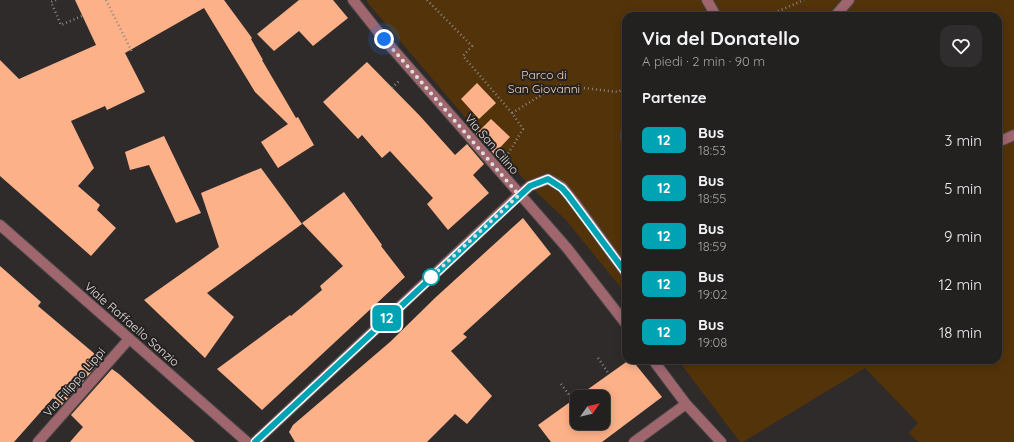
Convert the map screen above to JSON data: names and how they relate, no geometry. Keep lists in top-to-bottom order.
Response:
{
  "streets": {
    "street": ["Via San Cilino", "Viale Raffaello Sanzio", "Via Filippo Lippi"]
  },
  "crossings": [
    ["Viale Raffaello Sanzio", "Via Filippo Lippi"]
  ],
  "parks": ["Parco di San Giovanni"],
  "lines": ["bus line 12"],
  "north": "top right",
  "page": {
    "on_map": "12",
    "heading": [
      ["Via del Donatello", "A piedi · 2 min · 90 m"],
      "Partenze"
    ],
    "list": [
      {
        "mark": "12",
        "name": "Bus",
        "note": "18:53",
        "value": "3 min"
      },
      {
        "mark": "12",
        "name": "Bus",
        "note": "18:55",
        "value": "5 min"
      },
      {
        "mark": "12",
        "name": "Bus",
        "note": "18:59",
        "value": "9 min"
      },
      {
        "mark": "12",
        "name": "Bus",
        "note": "19:02",
        "value": "12 min"
      },
      {
        "mark": "12",
        "name": "Bus",
        "note": "19:08",
        "value": "18 min"
      }
    ]
  }
}
